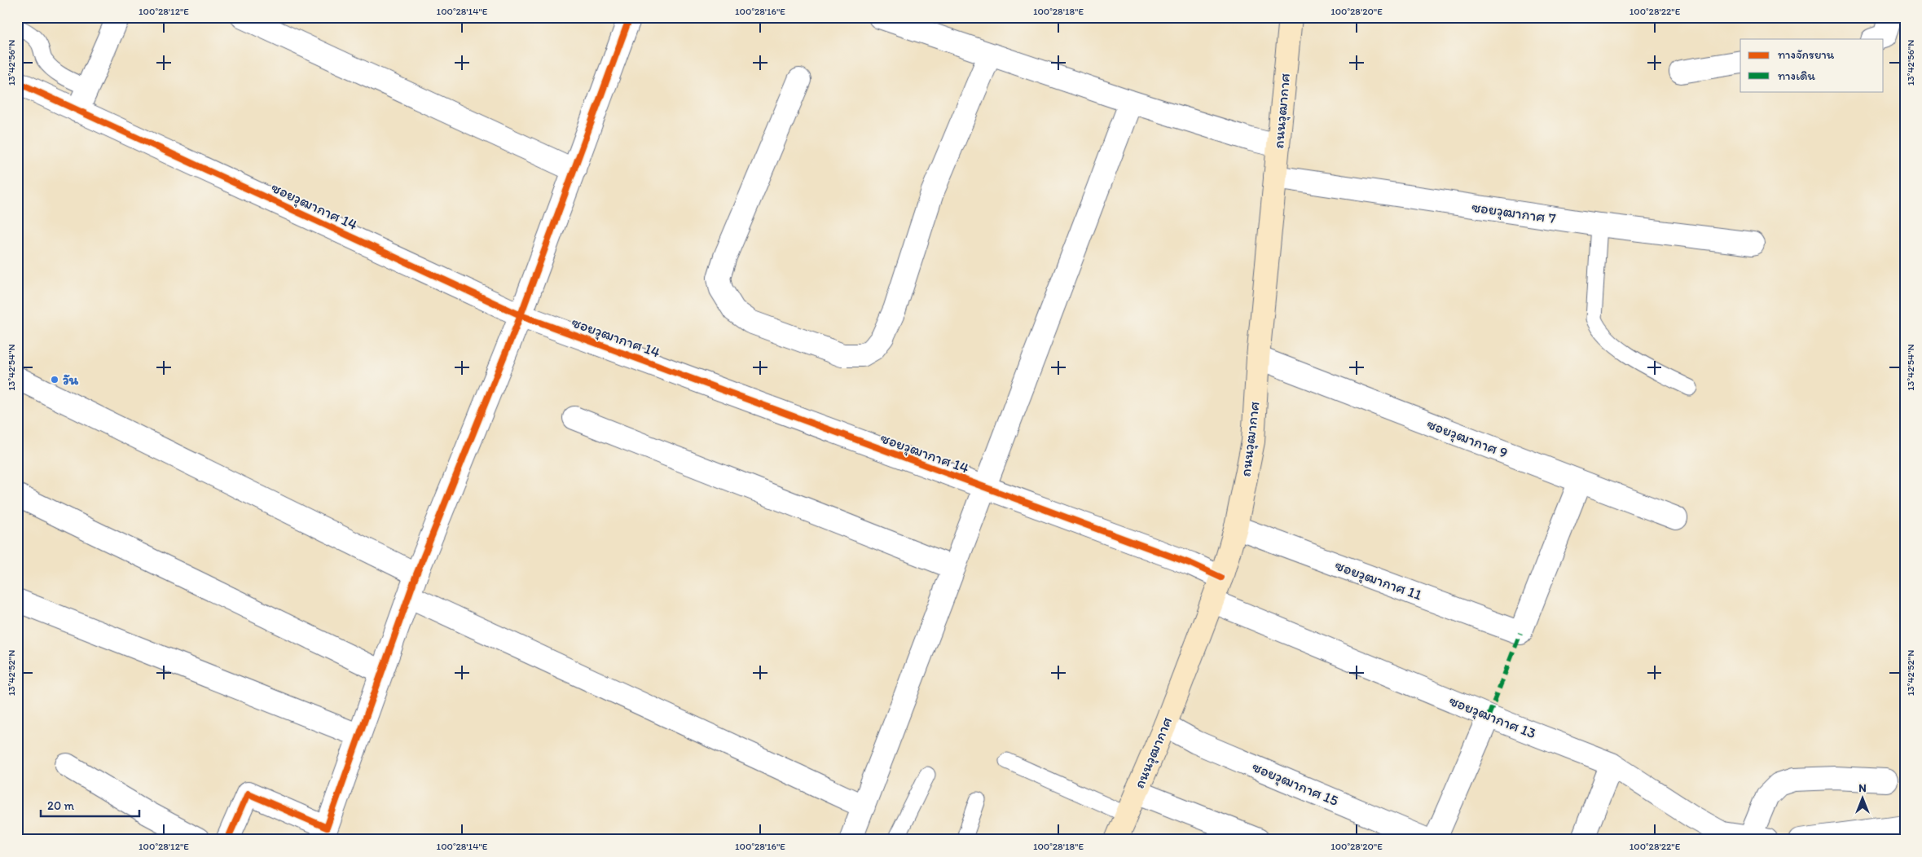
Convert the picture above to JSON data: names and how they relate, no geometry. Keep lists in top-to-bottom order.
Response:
{
  "streets": {
    "main road": ["ถนนวุฒากาศ"],
    "street": [
      "ซอยวุฒากาศ 14",
      "ซอยวุฒากาศ 7",
      "ซอยวุฒากาศ 9",
      "ซอยวุฒากาศ 11",
      "ซอยวุฒากาศ 13",
      "ซอยวุฒากาศ 15"
    ]
  },
  "crossings": [
    ["ถนนวุฒากาศ", "ซอยวุฒากาศ 14"],
    ["ถนนวุฒากาศ", "ซอยวุฒากาศ 7"],
    ["ถนนวุฒากาศ", "ซอยวุฒากาศ 9"],
    ["ถนนวุฒากาศ", "ซอยวุฒากาศ 11"],
    ["ถนนวุฒากาศ", "ซอยวุฒากาศ 13"],
    ["ถนนวุฒากาศ", "ซอยวุฒากาศ 15"],
    ["ซอยวุฒากาศ 9", "ซอยวุฒากาศ 11"]
  ],
  "places": ["วัน"],
  "legend": ["ทางจักรยาน", "ทางเดิน"],
  "scale_bar": "20 m",
  "north": "top",
  "coordinates": [
    "100°28'12\"E",
    "100°28'14\"E",
    "100°28'16\"E",
    "100°28'18\"E",
    "100°28'20\"E",
    "100°28'22\"E",
    "13°42'56\"N",
    "13°42'54\"N",
    "13°42'52\"N"
  ]
}
